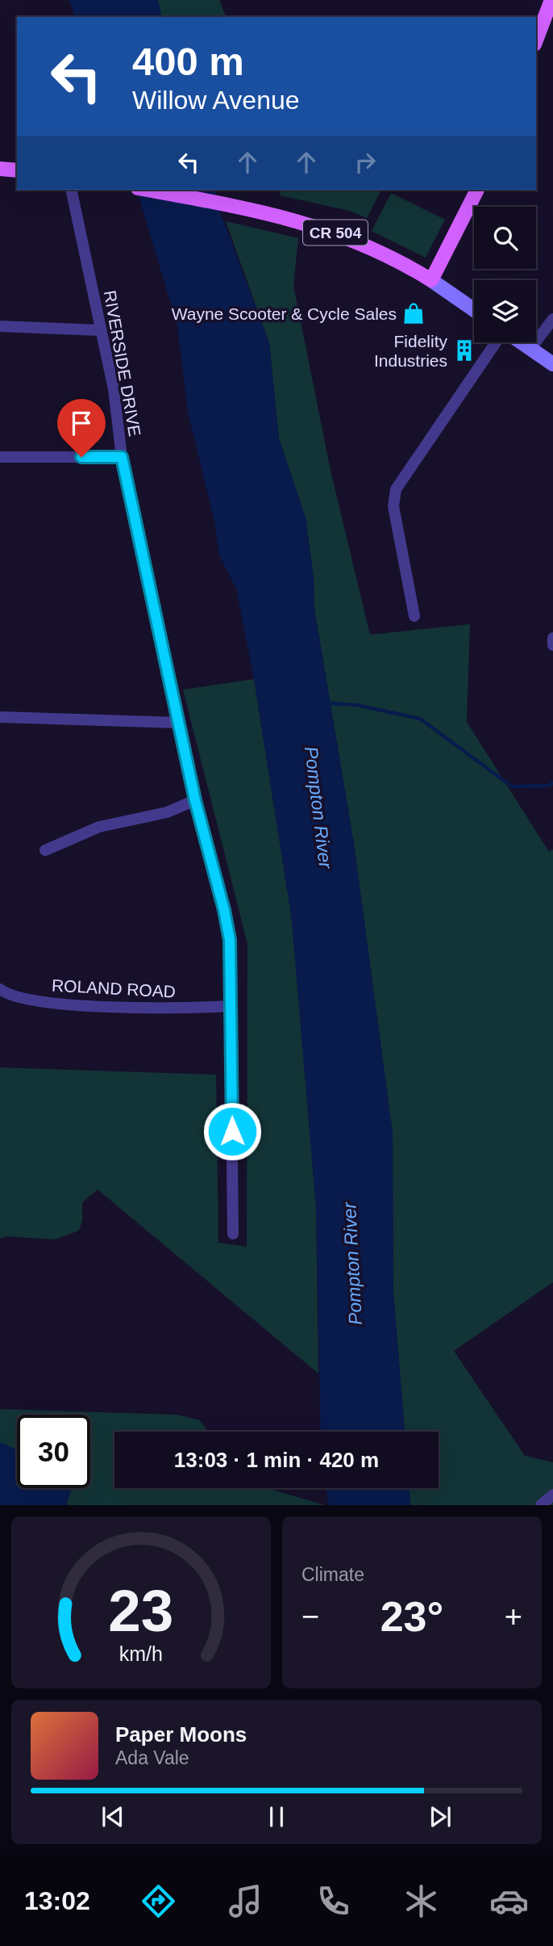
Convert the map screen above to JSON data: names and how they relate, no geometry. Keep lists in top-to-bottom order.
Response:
{
  "streets": {
    "main road": ["CR 504"],
    "street": ["RIVERSIDE DRIVE", "ROLAND ROAD"]
  },
  "crossings": [
    ["RIVERSIDE DRIVE", "ROLAND ROAD"]
  ],
  "water": ["Pompton River"],
  "places": {
    "shop": ["Wayne Scooter & Cycle Sales"],
    "building": ["Fidelity Industries"]
  },
  "page": {
    "turn": ["400 m", "Willow Avenue"],
    "limit": "30",
    "trip": "13:03 · 1 min · 420 m",
    "tile": "Climate",
    "heat": ["−", "23°", "+"],
    "song": ["Paper Moons", "Ada Vale"],
    "tabs": "13:02",
    "gauge": ["23", "km/h"]
  }
}
